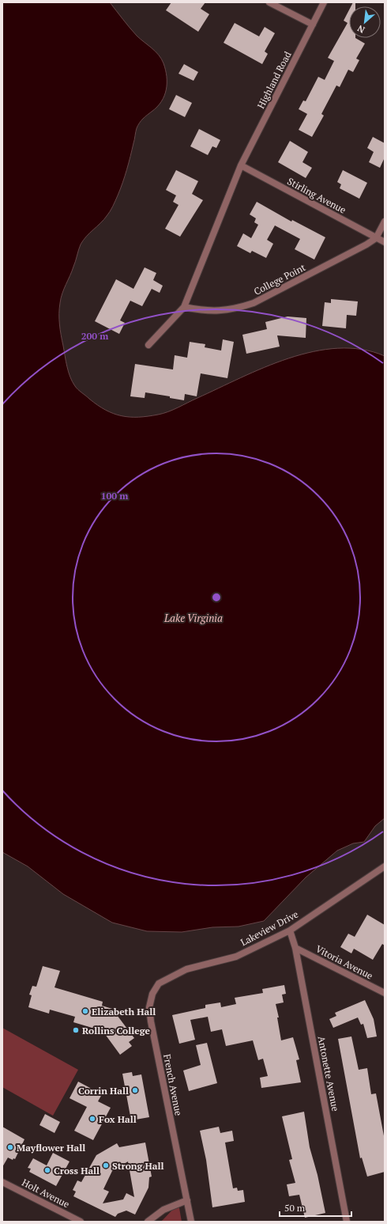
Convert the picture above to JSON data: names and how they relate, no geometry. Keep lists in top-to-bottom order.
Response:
{
  "streets": {
    "street": [
      "Highland Road",
      "Stirling Avenue",
      "College Point",
      "Lakeview Drive",
      "Vitoria Avenue",
      "Antonette Avenue",
      "French Avenue",
      "Holt Avenue"
    ]
  },
  "crossings": [
    ["Highland Road", "Stirling Avenue"],
    ["Stirling Avenue", "College Point"],
    ["Lakeview Drive", "Antonette Avenue"],
    ["Lakeview Drive", "French Avenue"],
    ["Vitoria Avenue", "Antonette Avenue"]
  ],
  "water": ["Lake Virginia"],
  "places": [
    "Elizabeth Hall",
    "Rollins College",
    "Corrin Hall",
    "Fox Hall",
    "Mayflower Hall",
    "Strong Hall",
    "Cross Hall"
  ],
  "scale_bar": "50 m",
  "north": "bottom left",
  "rings": ["200 m", "100 m"]
}
